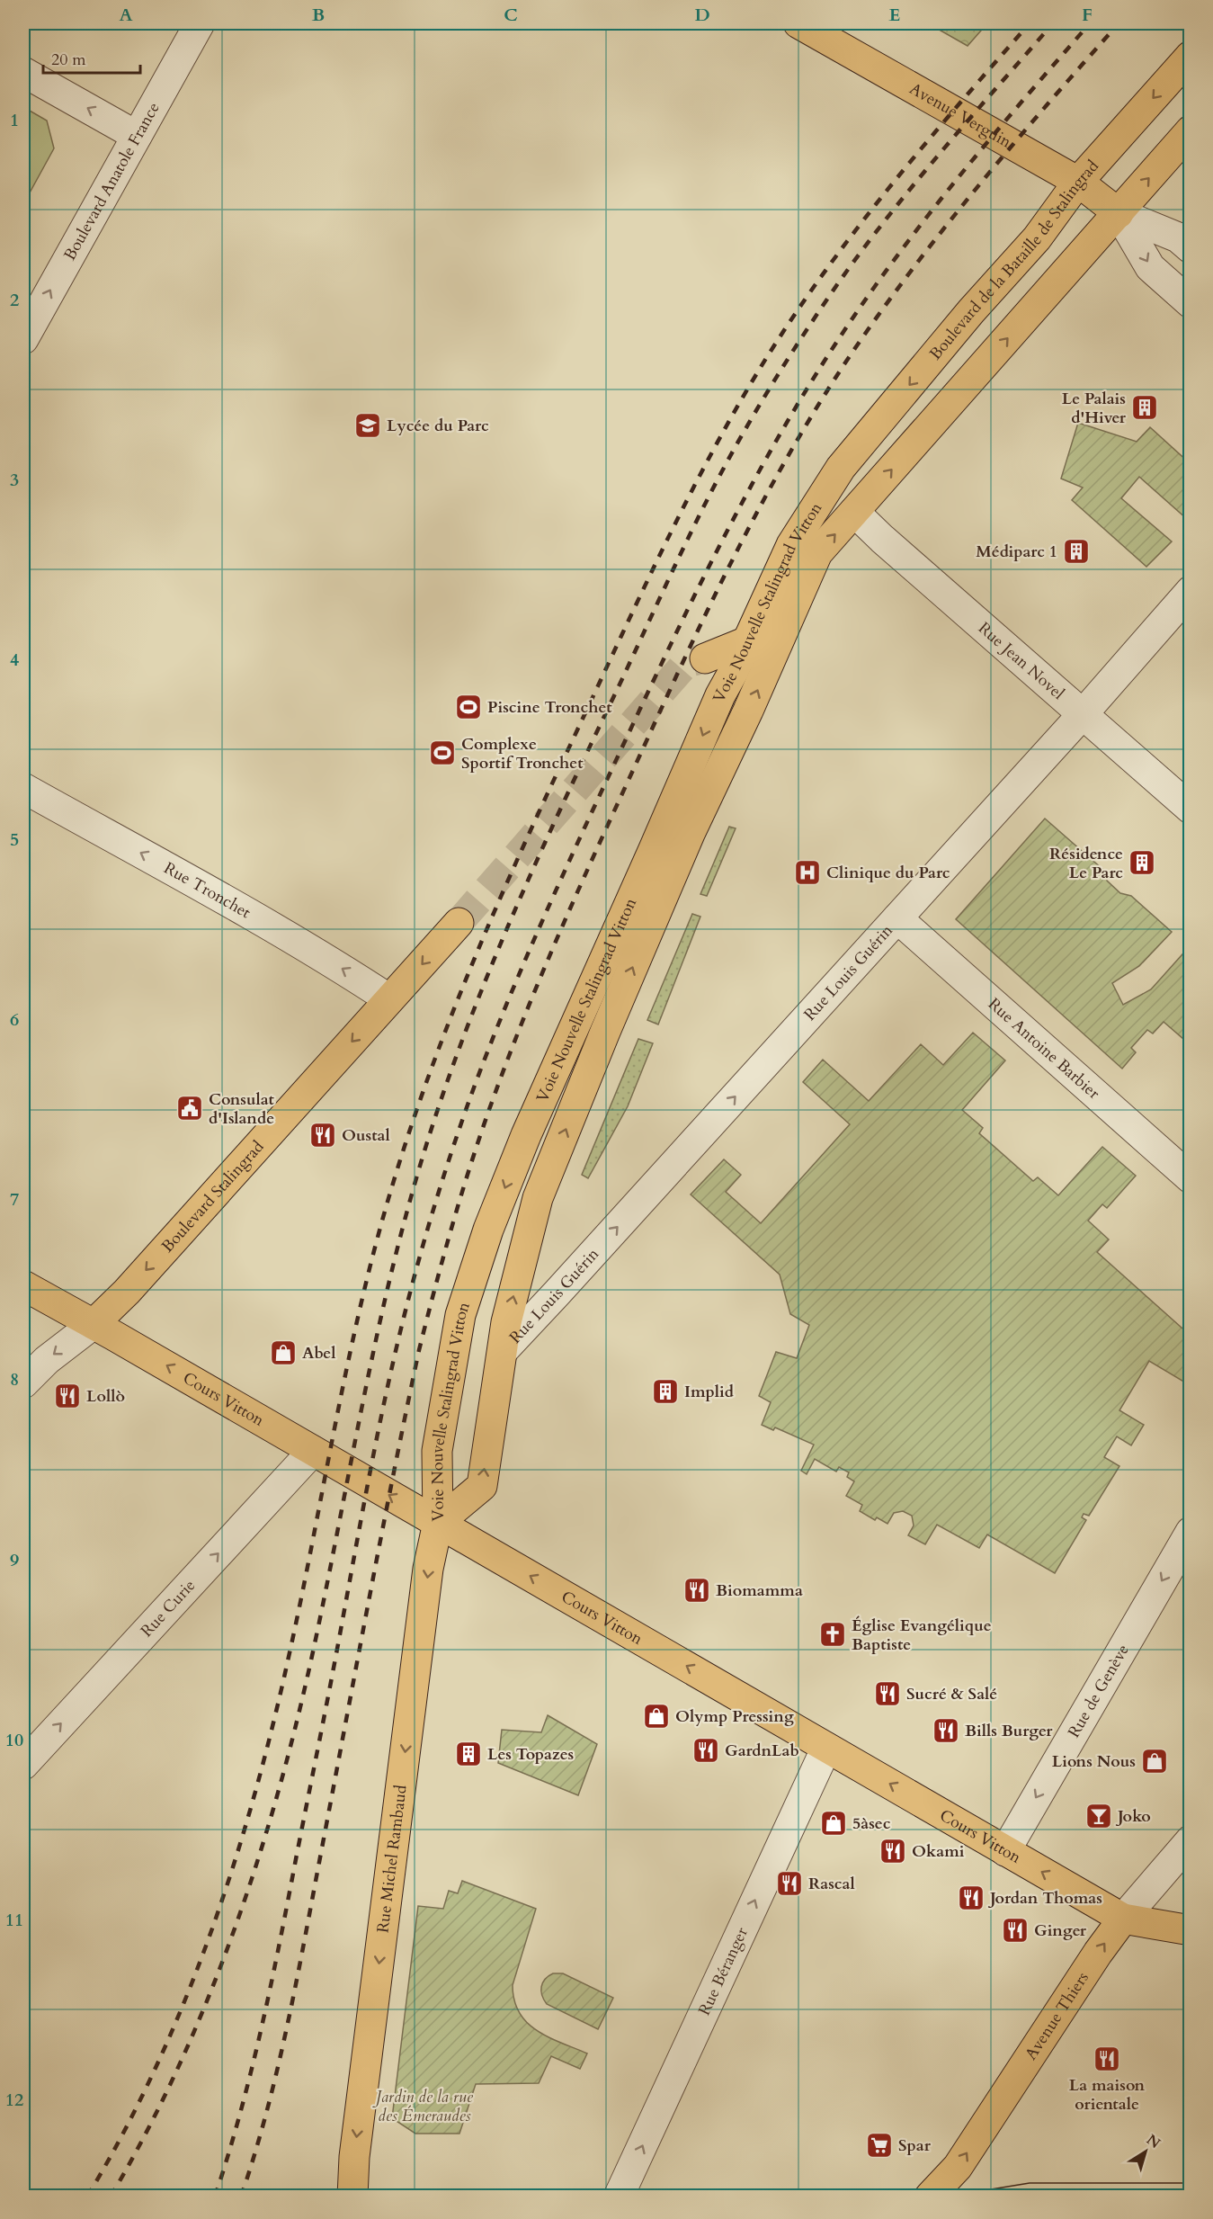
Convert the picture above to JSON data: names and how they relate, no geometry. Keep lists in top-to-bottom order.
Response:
{
  "streets": {
    "main road": [
      "Avenue Verguin",
      "Boulevard de la Bataille de Stalingrad",
      "Voie Nouvelle Stalingrad Vitton",
      "Boulevard Stalingrad",
      "Cours Vitton",
      "Rue Michel Rambaud",
      "Avenue Thiers"
    ],
    "street": [
      "Boulevard Anatole France",
      "Rue Jean Novel",
      "Rue Tronchet",
      "Rue Louis Guérin",
      "Rue Antoine Barbier",
      "Rue Curie",
      "Rue de Genève",
      "Rue Béranger"
    ]
  },
  "crossings": [
    ["Avenue Verguin", "Boulevard de la Bataille de Stalingrad"],
    ["Boulevard de la Bataille de Stalingrad", "Voie Nouvelle Stalingrad Vitton"],
    ["Voie Nouvelle Stalingrad Vitton", "Rue Jean Novel"],
    ["Voie Nouvelle Stalingrad Vitton", "Rue Louis Guérin"],
    ["Voie Nouvelle Stalingrad Vitton", "Cours Vitton"],
    ["Voie Nouvelle Stalingrad Vitton", "Rue Michel Rambaud"],
    ["Rue Jean Novel", "Rue Louis Guérin"],
    ["Rue Tronchet", "Boulevard Stalingrad"],
    ["Rue Louis Guérin", "Rue Antoine Barbier"],
    ["Boulevard Stalingrad", "Cours Vitton"],
    ["Cours Vitton", "Rue Curie"],
    ["Cours Vitton", "Rue de Genève"],
    ["Cours Vitton", "Rue Michel Rambaud"],
    ["Cours Vitton", "Rue Béranger"],
    ["Cours Vitton", "Avenue Thiers"]
  ],
  "one_way": [
    "Boulevard Anatole France",
    "Rue Tronchet",
    "Rue Louis Guérin",
    "Boulevard Stalingrad",
    "Cours Vitton",
    "Rue Curie",
    "Rue de Genève",
    "Rue Michel Rambaud",
    "Rue Béranger",
    "Avenue Thiers"
  ],
  "parks": ["Jardin de la rue des Émeraudes"],
  "places": {
    "building": [
      "Le Palais d'Hiver",
      "Médiparc 1",
      "Résidence Le Parc",
      "Implid",
      "Les Topazes"
    ],
    "school or university": ["Lycée du Parc"],
    "sports": ["Piscine Tronchet", "Complexe Sportif Tronchet"],
    "hospital": ["Clinique du Parc"],
    "public building": ["Consulat d'Islande"],
    "restaurant": [
      "Oustal",
      "Lollò",
      "Biomamma",
      "Sucré & Salé",
      "Bills Burger",
      "GardnLab",
      "Okami",
      "Rascal",
      "Jordan Thomas",
      "Ginger",
      "La maison orientale"
    ],
    "shop": [
      "Abel",
      "Olymp Pressing",
      "Lions Nous",
      "5àsec"
    ],
    "church": ["Église Evangélique Baptiste"],
    "bar": ["Joko"],
    "supermarket": ["Spar"]
  },
  "scale_bar": "20 m",
  "north": "top right",
  "grid": {
    "columns": [
      "A",
      "B",
      "C",
      "D",
      "E",
      "F"
    ],
    "rows": [
      "1",
      "2",
      "3",
      "4",
      "5",
      "6",
      "7",
      "8",
      "9",
      "10",
      "11",
      "12"
    ]
  }
}
